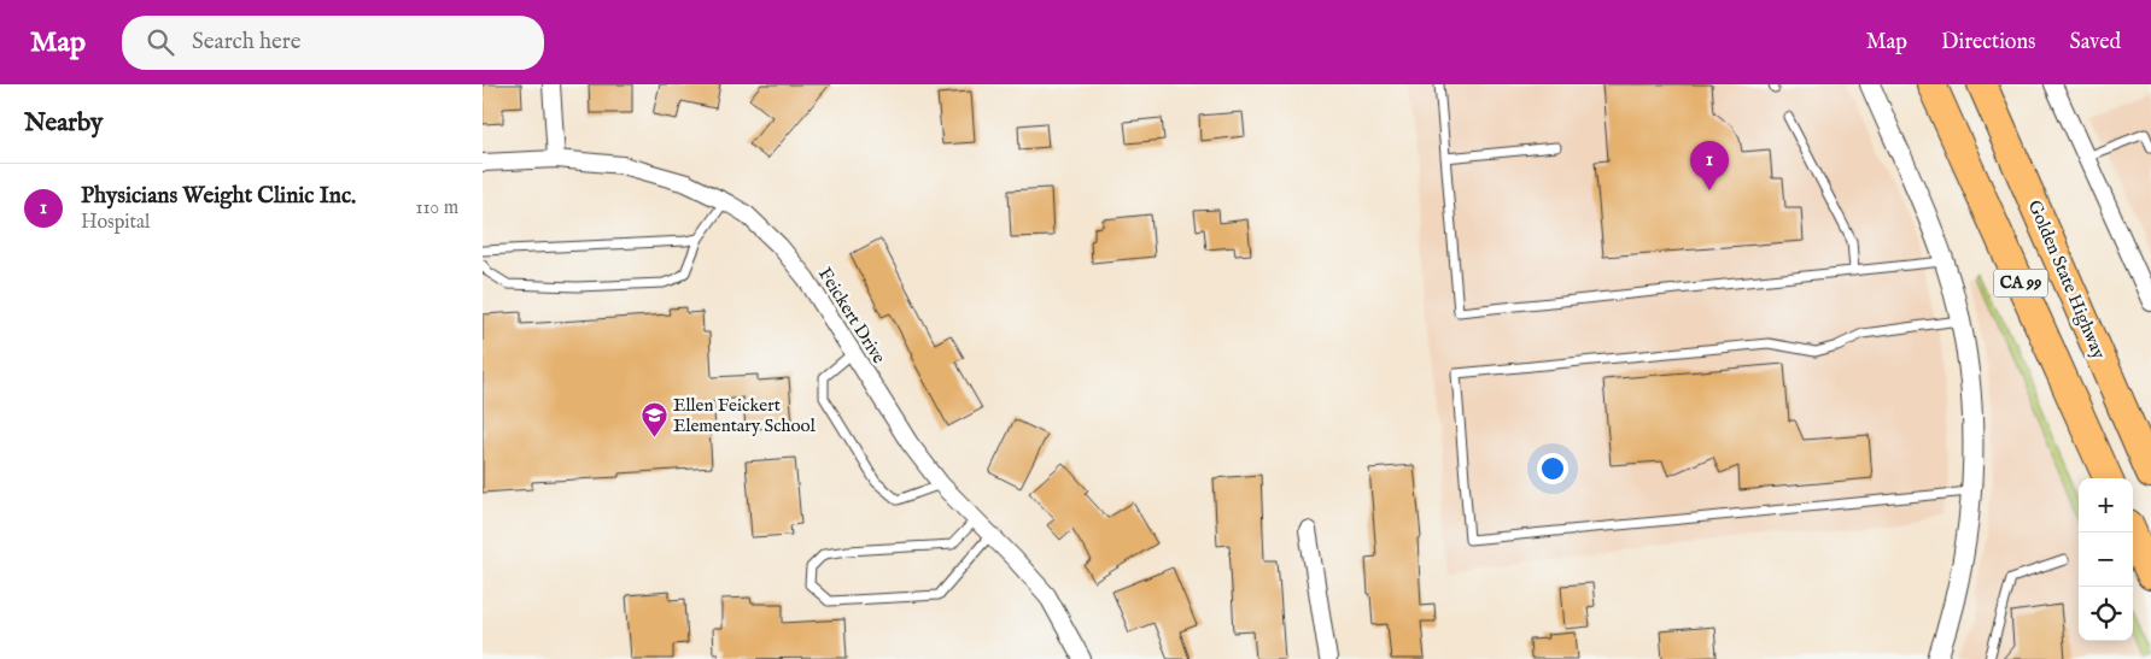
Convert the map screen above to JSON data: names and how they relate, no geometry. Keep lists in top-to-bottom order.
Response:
{
  "streets": {
    "highway": ["Golden State Highway", "CA 99"],
    "street": ["Feickert Drive"]
  },
  "places": {
    "school or university": ["Ellen Feickert Elementary School"]
  },
  "page": {
    "header": "Map",
    "search": "Search here",
    "nav": ["Map", "Directions", "Saved"],
    "heading": "Nearby",
    "pins": "1",
    "list": [
      {
        "mark": "1",
        "name": "Physicians Weight Clinic Inc.",
        "note": "Hospital",
        "value": "110 m"
      }
    ],
    "map_buttons": ["+", "−"]
  }
}
